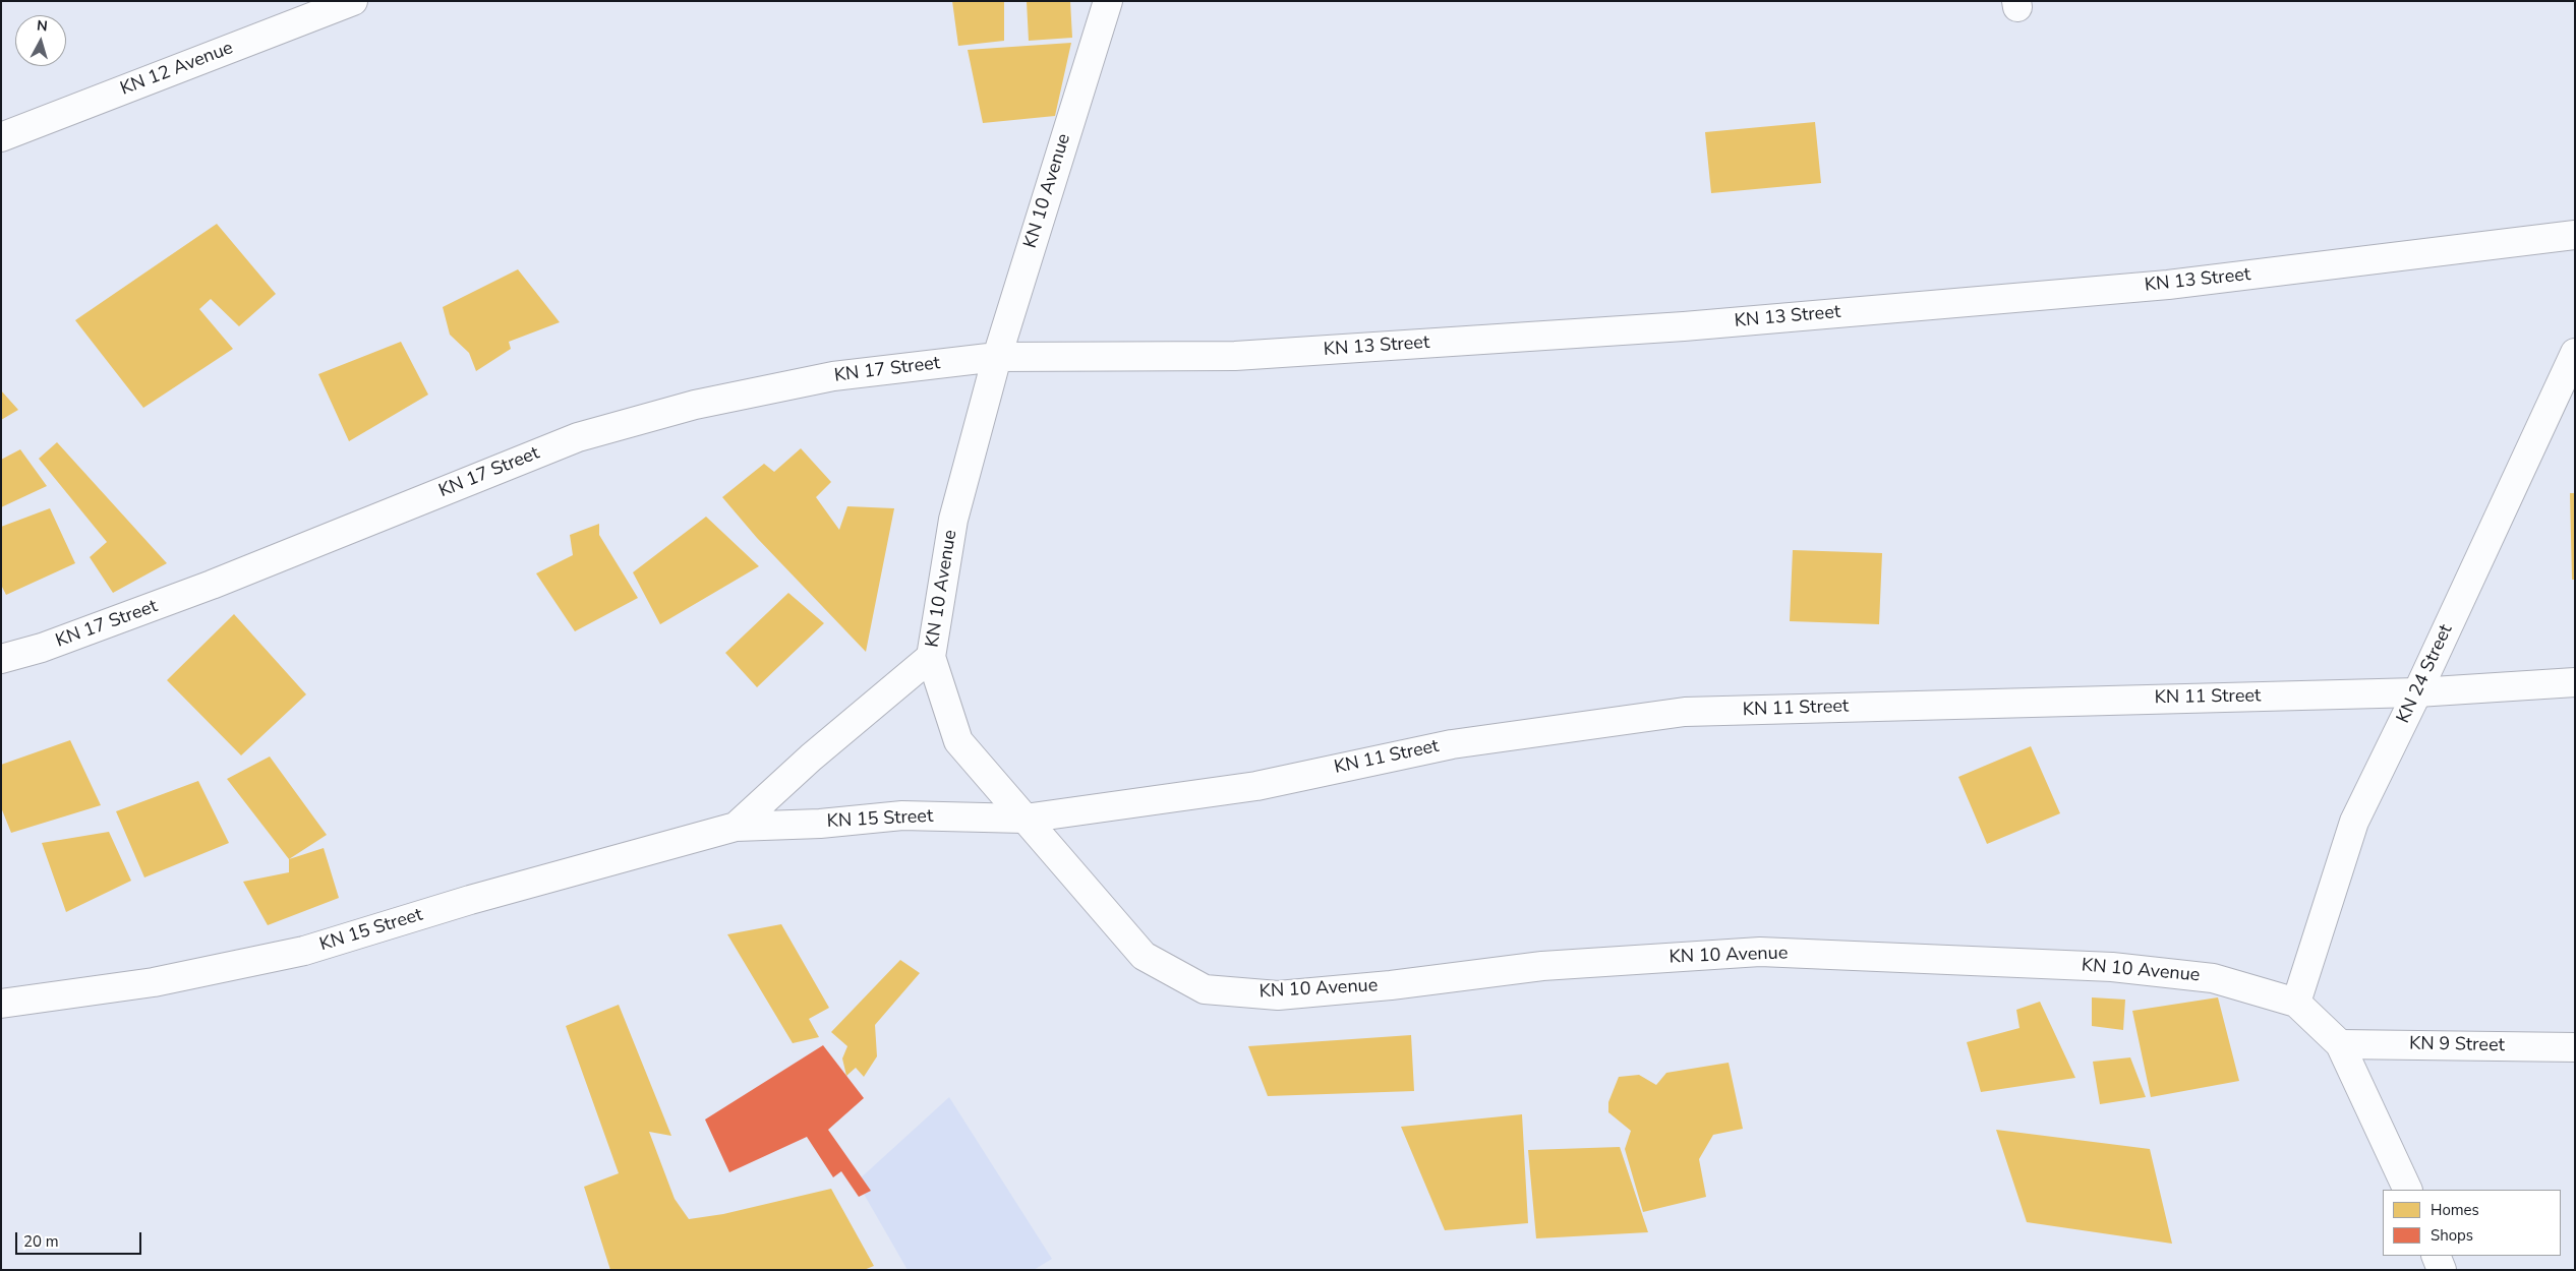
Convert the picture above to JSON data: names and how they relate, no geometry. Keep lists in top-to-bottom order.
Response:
{
  "streets": {
    "street": [
      "KN 12 Avenue",
      "KN 10 Avenue",
      "KN 13 Street",
      "KN 17 Street",
      "KN 24 Street",
      "KN 11 Street",
      "KN 15 Street",
      "KN 9 Street"
    ]
  },
  "crossings": [
    ["KN 10 Avenue", "KN 13 Street"],
    ["KN 10 Avenue", "KN 17 Street"],
    ["KN 10 Avenue", "KN 24 Street"],
    ["KN 10 Avenue", "KN 11 Street"],
    ["KN 10 Avenue", "KN 15 Street"],
    ["KN 10 Avenue", "KN 9 Street"],
    ["KN 13 Street", "KN 17 Street"],
    ["KN 24 Street", "KN 11 Street"],
    ["KN 11 Street", "KN 15 Street"]
  ],
  "legend": ["Homes", "Shops"],
  "scale_bar": "20 m",
  "north": "top"
}
